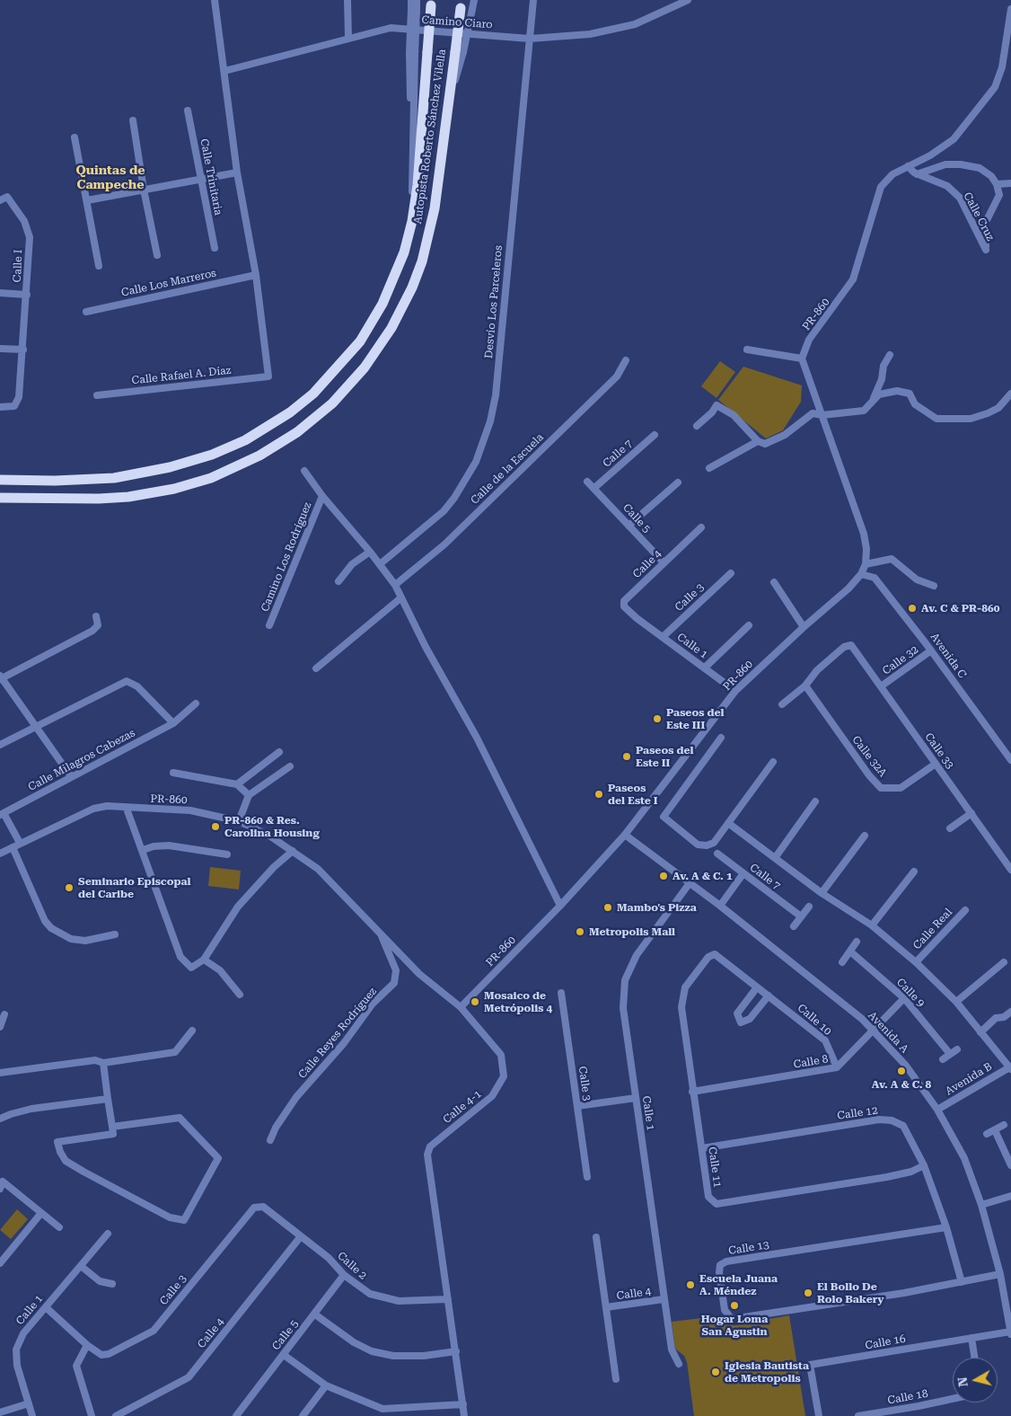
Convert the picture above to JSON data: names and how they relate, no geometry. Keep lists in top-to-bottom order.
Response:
{
  "streets": {
    "highway": ["Autopista Roberto Sánchez Vilella"],
    "street": [
      "Camino Ciaro",
      "Calle Trinitaria",
      "Calle Cruz",
      "Calle I",
      "Calle Los Marreros",
      "Desvío Los Parceleros",
      "PR-860",
      "Calle Rafael A. Díaz",
      "Calle 7",
      "Calle de la Escuela",
      "Calle 5",
      "Camino Los Rodríguez",
      "Calle 4",
      "Calle 3",
      "Calle 1",
      "Avenida C",
      "Calle 32",
      "Calle 33",
      "Calle 32A",
      "Calle Milagros Cabezas",
      "Calle Real",
      "Calle 9",
      "Calle 10",
      "Avenida A",
      "Calle Reyes Rodríguez",
      "Calle 8",
      "Avenida B",
      "Calle 4-1",
      "Calle 12",
      "Calle 11",
      "Calle 13",
      "Calle 2",
      "Calle 16",
      "Calle 18"
    ]
  },
  "crossings": [
    ["Camino Ciaro", "Desvío Los Parceleros"],
    ["Calle Cruz", "PR-860"],
    ["Calle Los Marreros", "Calle Rafael A. Díaz"],
    ["PR-860", "Calle 1"],
    ["PR-860", "Avenida C"],
    ["PR-860", "Avenida A"],
    ["PR-860", "Calle Reyes Rodríguez"],
    ["PR-860", "Calle 4-1"],
    ["Calle 7", "Calle 5"],
    ["Calle 5", "Calle 4"],
    ["Calle 5", "Calle 2"],
    ["Calle 4", "Calle 1"],
    ["Calle 4", "Calle 2"],
    ["Calle 3", "Calle 1"],
    ["Calle 3", "Calle 2"],
    ["Calle 1", "Avenida A"],
    ["Avenida C", "Calle 32"],
    ["Calle 32", "Calle 33"],
    ["Calle 33", "Calle 32A"],
    ["Calle 9", "Calle 8"],
    ["Calle 10", "Calle 8"],
    ["Calle 10", "Calle 11"],
    ["Avenida A", "Calle 8"],
    ["Avenida A", "Avenida B"],
    ["Avenida A", "Calle 13"],
    ["Calle 8", "Calle 11"],
    ["Calle 4-1", "Calle 2"],
    ["Calle 12", "Calle 11"],
    ["Calle 12", "Calle 13"]
  ],
  "districts": ["Quintas de Campeche"],
  "places": [
    "Av. C & PR-860",
    "Paseos del Este III",
    "Paseos del Este II",
    "Paseos del Este I",
    "PR-860 & Res. Carolina Housing",
    "Av. A & C. 1",
    "Seminario Episcopal del Caribe",
    "Mambo's Pizza",
    "Metropolis Mall",
    "Mosaico de Metrópolis 4",
    "Av. A & C. 8",
    "Escuela Juana A. Méndez",
    "El Bollo De Rolo Bakery",
    "Hogar Loma San Agustin",
    "Iglesia Bautista de Metropolis"
  ],
  "north": "left"
}
